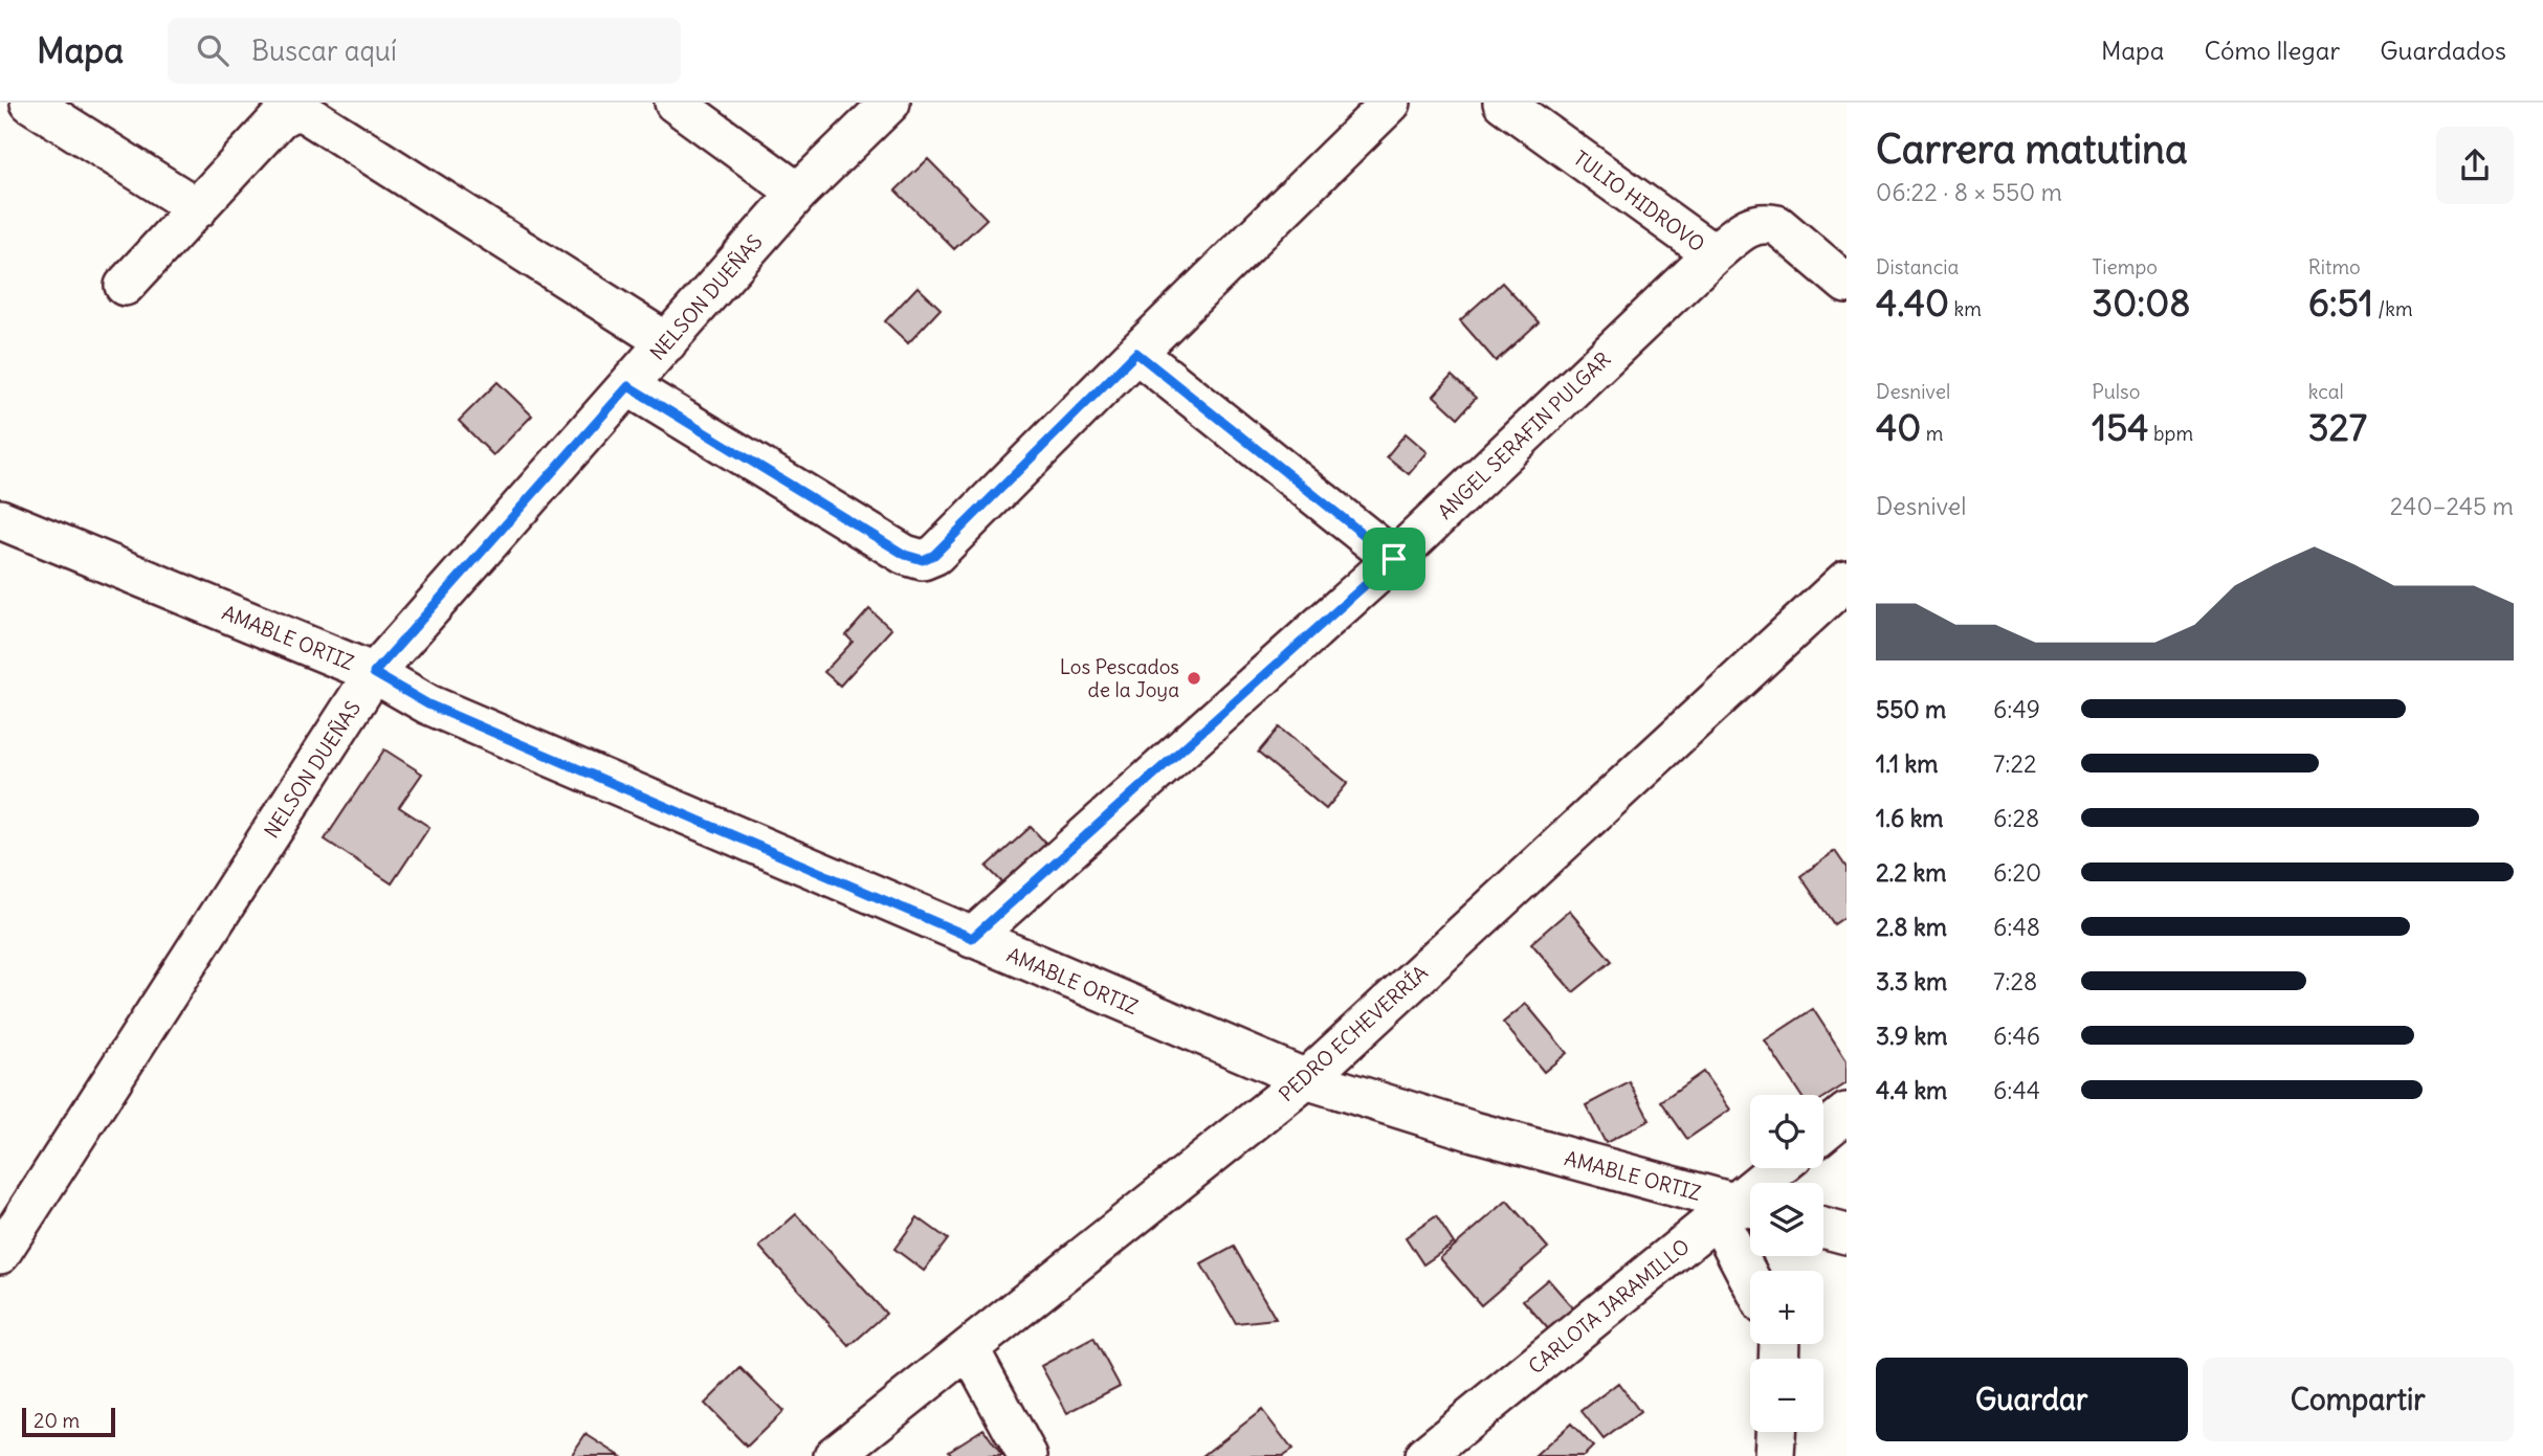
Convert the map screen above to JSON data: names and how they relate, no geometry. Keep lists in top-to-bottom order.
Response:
{
  "streets": {
    "street": [
      "TULIO HIDROVO",
      "NELSON DUEÑAS",
      "ANGEL SERAFIN PULGAR",
      "AMABLE ORTIZ",
      "PEDRO ECHEVERRÍA",
      "CARLOTA JARAMILLO"
    ]
  },
  "crossings": [
    ["TULIO HIDROVO", "ANGEL SERAFIN PULGAR"],
    ["NELSON DUEÑAS", "AMABLE ORTIZ"],
    ["ANGEL SERAFIN PULGAR", "AMABLE ORTIZ"],
    ["AMABLE ORTIZ", "PEDRO ECHEVERRÍA"],
    ["AMABLE ORTIZ", "CARLOTA JARAMILLO"]
  ],
  "places": ["Los Pescados de la Joya"],
  "scale_bar": "20 m",
  "page": {
    "header": "Mapa",
    "search": "Buscar aquí",
    "nav": ["Mapa", "Cómo llegar", "Guardados"],
    "heading": ["Carrera matutina", "06:22 · 8 × 550 m"],
    "stats": [
      ["Distancia", "4.40 km"],
      ["Tiempo", "30:08"],
      ["Ritmo", "6:51 /km"],
      ["Desnivel", "40 m"],
      ["Pulso", "154 bpm"],
      ["kcal", "327"]
    ],
    "chart": ["Desnivel", "240–245 m"],
    "list": [
      {
        "name": "550 m",
        "note": "6:49"
      },
      {
        "name": "1.1 km",
        "note": "7:22"
      },
      {
        "name": "1.6 km",
        "note": "6:28"
      },
      {
        "name": "2.2 km",
        "note": "6:20"
      },
      {
        "name": "2.8 km",
        "note": "6:48"
      },
      {
        "name": "3.3 km",
        "note": "7:28"
      },
      {
        "name": "3.9 km",
        "note": "6:46"
      },
      {
        "name": "4.4 km",
        "note": "6:44"
      }
    ],
    "map_buttons": ["+", "−"],
    "buttons": ["Guardar", "Compartir"],
    "scale": "20 m"
  }
}
